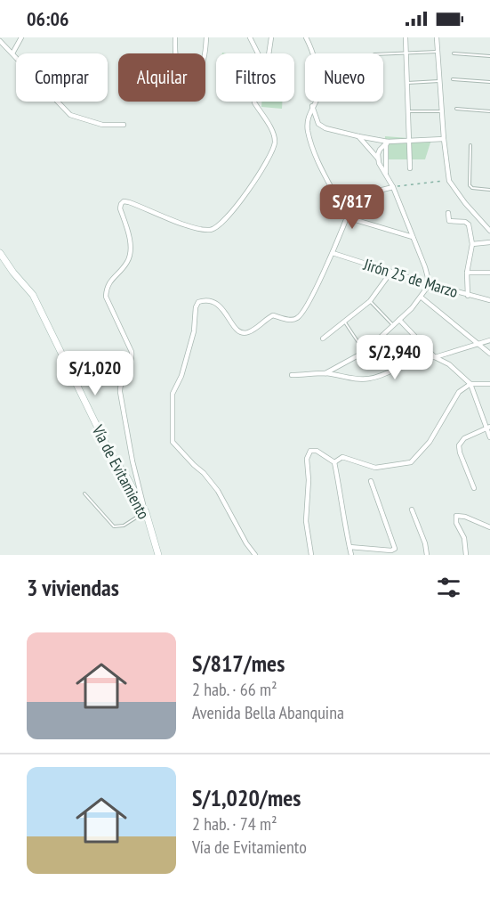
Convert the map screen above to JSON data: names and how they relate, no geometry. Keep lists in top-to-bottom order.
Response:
{
  "streets": {
    "main road": ["Vía de Evitamiento"],
    "street": ["Jirón 25 de Marzo"]
  },
  "page": {
    "status": "06:06",
    "chip": [
      "Comprar",
      "Alquilar",
      "Filtros",
      "Nuevo"
    ],
    "price": ["S/817", "S/2,940", "S/1,020"],
    "heading": "3 viviendas",
    "list": [
      {
        "name": "S/817/mes",
        "note": "2 hab. · 66 m² · Avenida Bella Abanquina"
      },
      {
        "name": "S/1,020/mes",
        "note": "2 hab. · 74 m² · Vía de Evitamiento"
      }
    ]
  }
}
